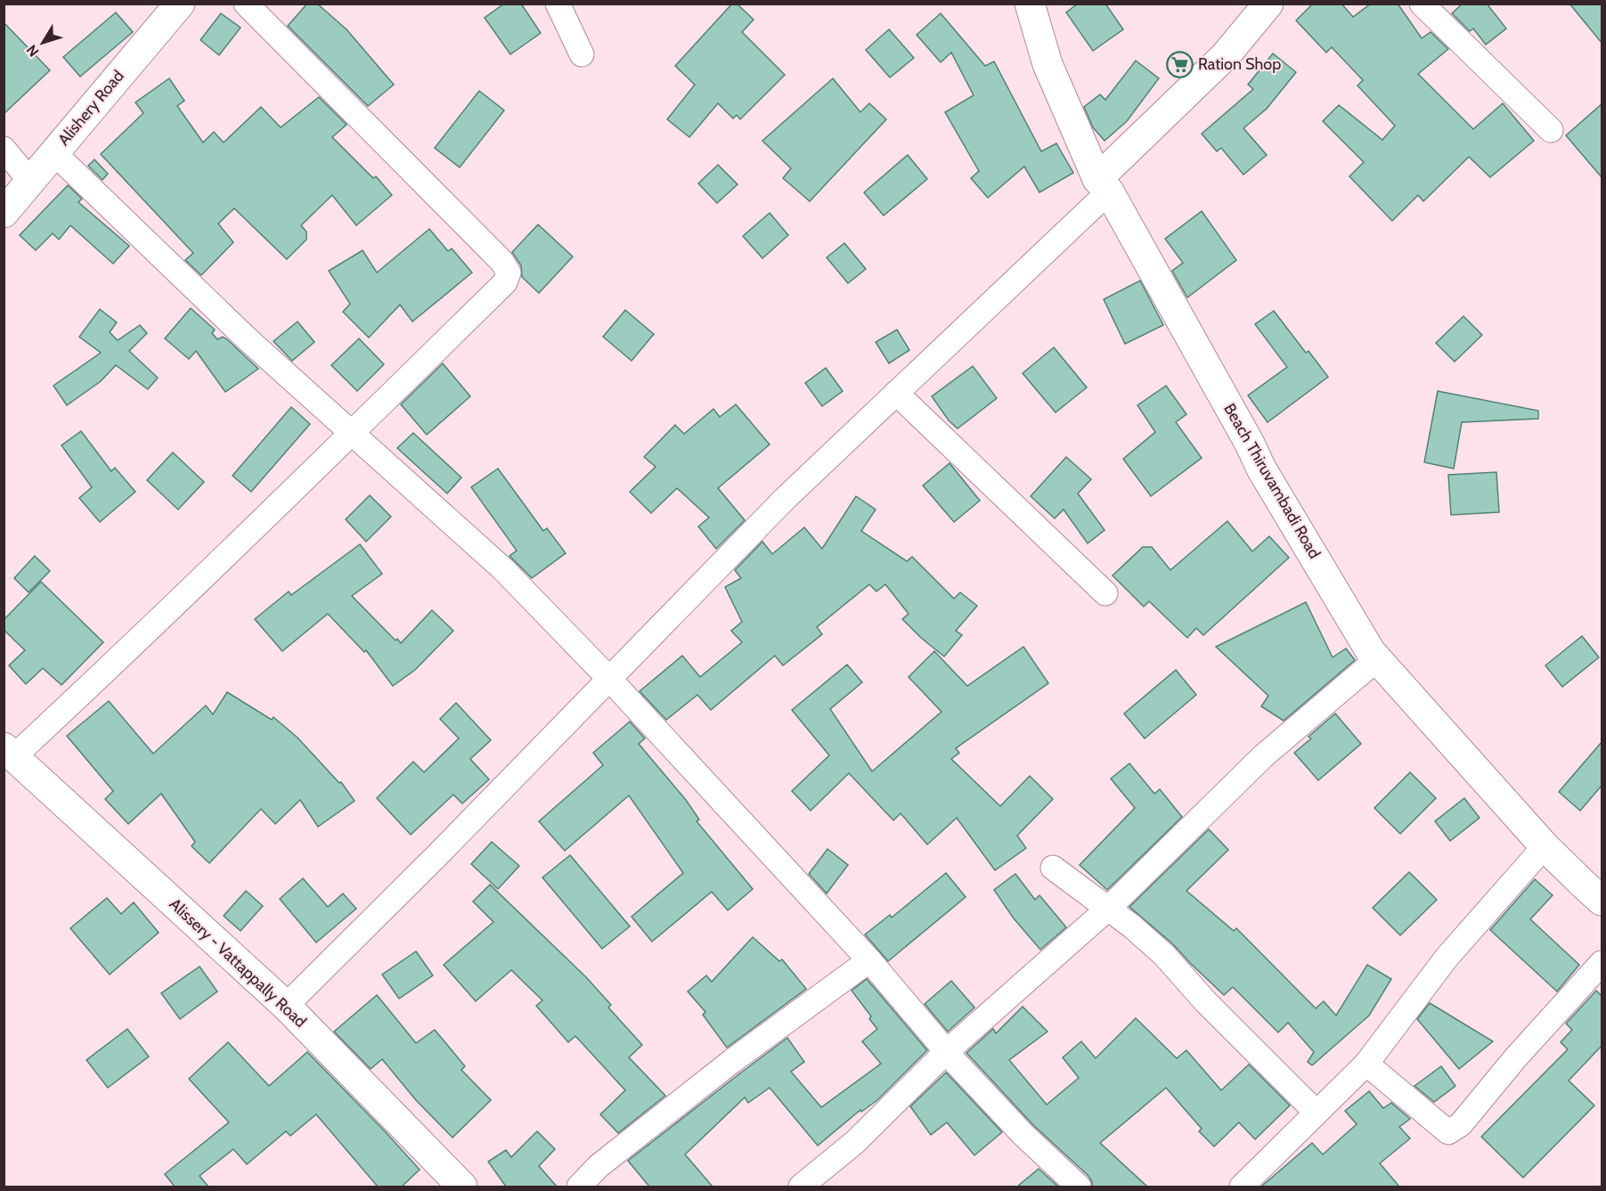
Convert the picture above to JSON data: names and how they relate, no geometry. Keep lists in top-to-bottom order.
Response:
{
  "streets": {
    "main road": ["Alishery Road", "Beach Thiruvambadi Road", "Alissery - Vattappally Road"]
  },
  "places": {
    "supermarket": ["Ration Shop"]
  },
  "north": "bottom left"
}
